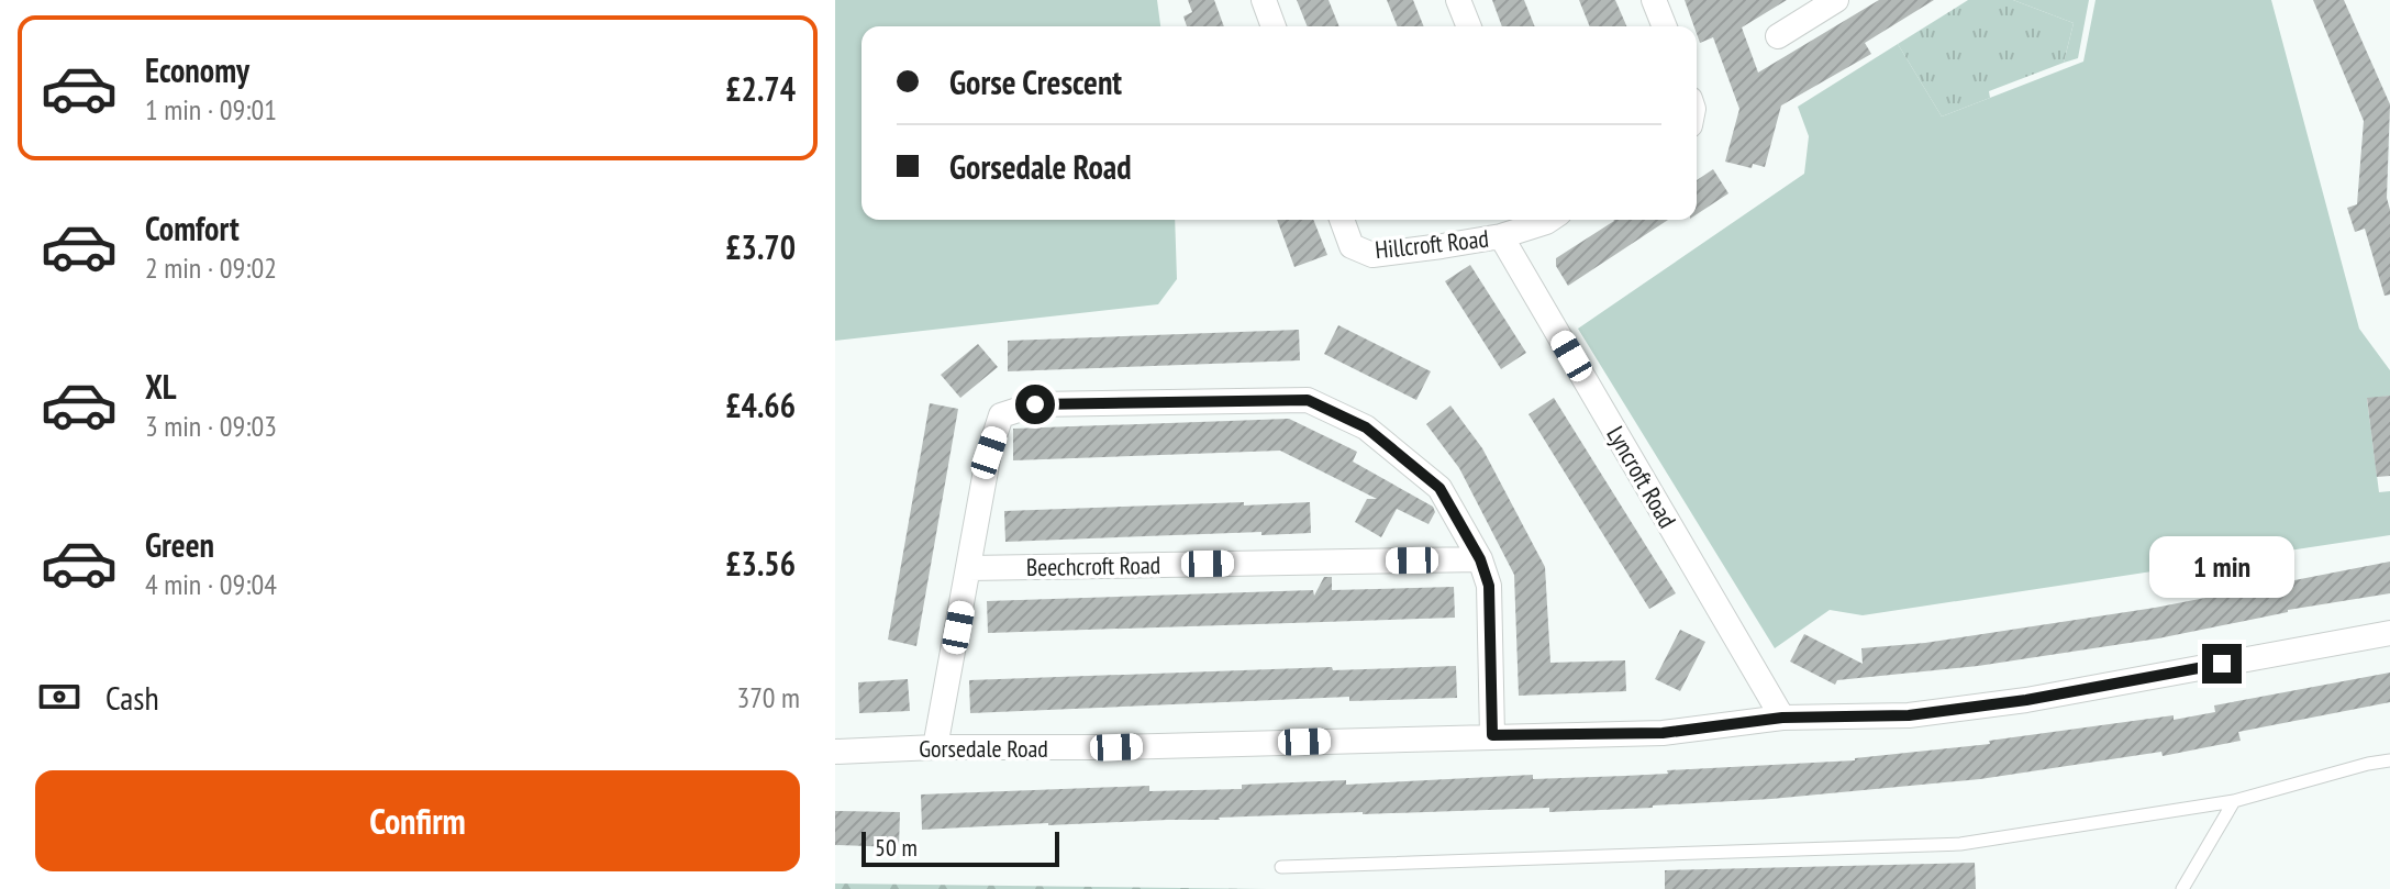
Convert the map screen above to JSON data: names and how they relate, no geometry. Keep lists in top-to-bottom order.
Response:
{
  "streets": {
    "street": [
      "Hillcroft Road",
      "Lyncroft Road",
      "Beechcroft Road",
      "Gorsedale Road"
    ]
  },
  "crossings": [
    ["Hillcroft Road", "Lyncroft Road"],
    ["Lyncroft Road", "Gorsedale Road"]
  ],
  "scale_bar": "50 m",
  "page": {
    "list": [
      {
        "name": "Economy",
        "note": "1 min · 09:01",
        "value": "£2.74"
      },
      {
        "name": "Comfort",
        "note": "2 min · 09:02",
        "value": "£3.70"
      },
      {
        "name": "XL",
        "note": "3 min · 09:03",
        "value": "£4.66"
      },
      {
        "name": "Green",
        "note": "4 min · 09:04",
        "value": "£3.56"
      }
    ],
    "banner": ["Gorse Crescent", "Gorsedale Road"],
    "bubble": "1 min",
    "pay": ["Cash", "370 m"],
    "buttons": "Confirm",
    "scale": "50 m"
  }
}
